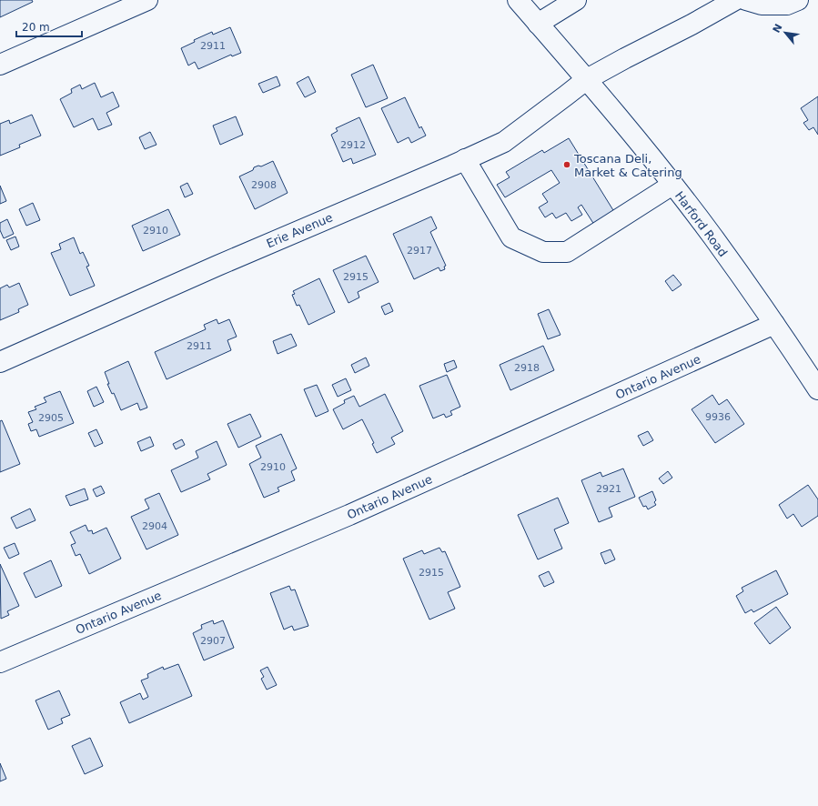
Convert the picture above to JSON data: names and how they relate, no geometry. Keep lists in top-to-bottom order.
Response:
{
  "streets": {
    "street": ["Harford Road", "Erie Avenue", "Ontario Avenue"]
  },
  "crossings": [
    ["Harford Road", "Erie Avenue"],
    ["Harford Road", "Ontario Avenue"]
  ],
  "places": ["Toscana Deli, Market & Catering"],
  "house_numbers": [
    "2911",
    "2912",
    "2908",
    "2910",
    "2917",
    "2915",
    "2911",
    "2918",
    "9936",
    "2905",
    "2910",
    "2921",
    "2904",
    "2915",
    "2907"
  ],
  "scale_bar": "20 m",
  "north": "top left"
}
